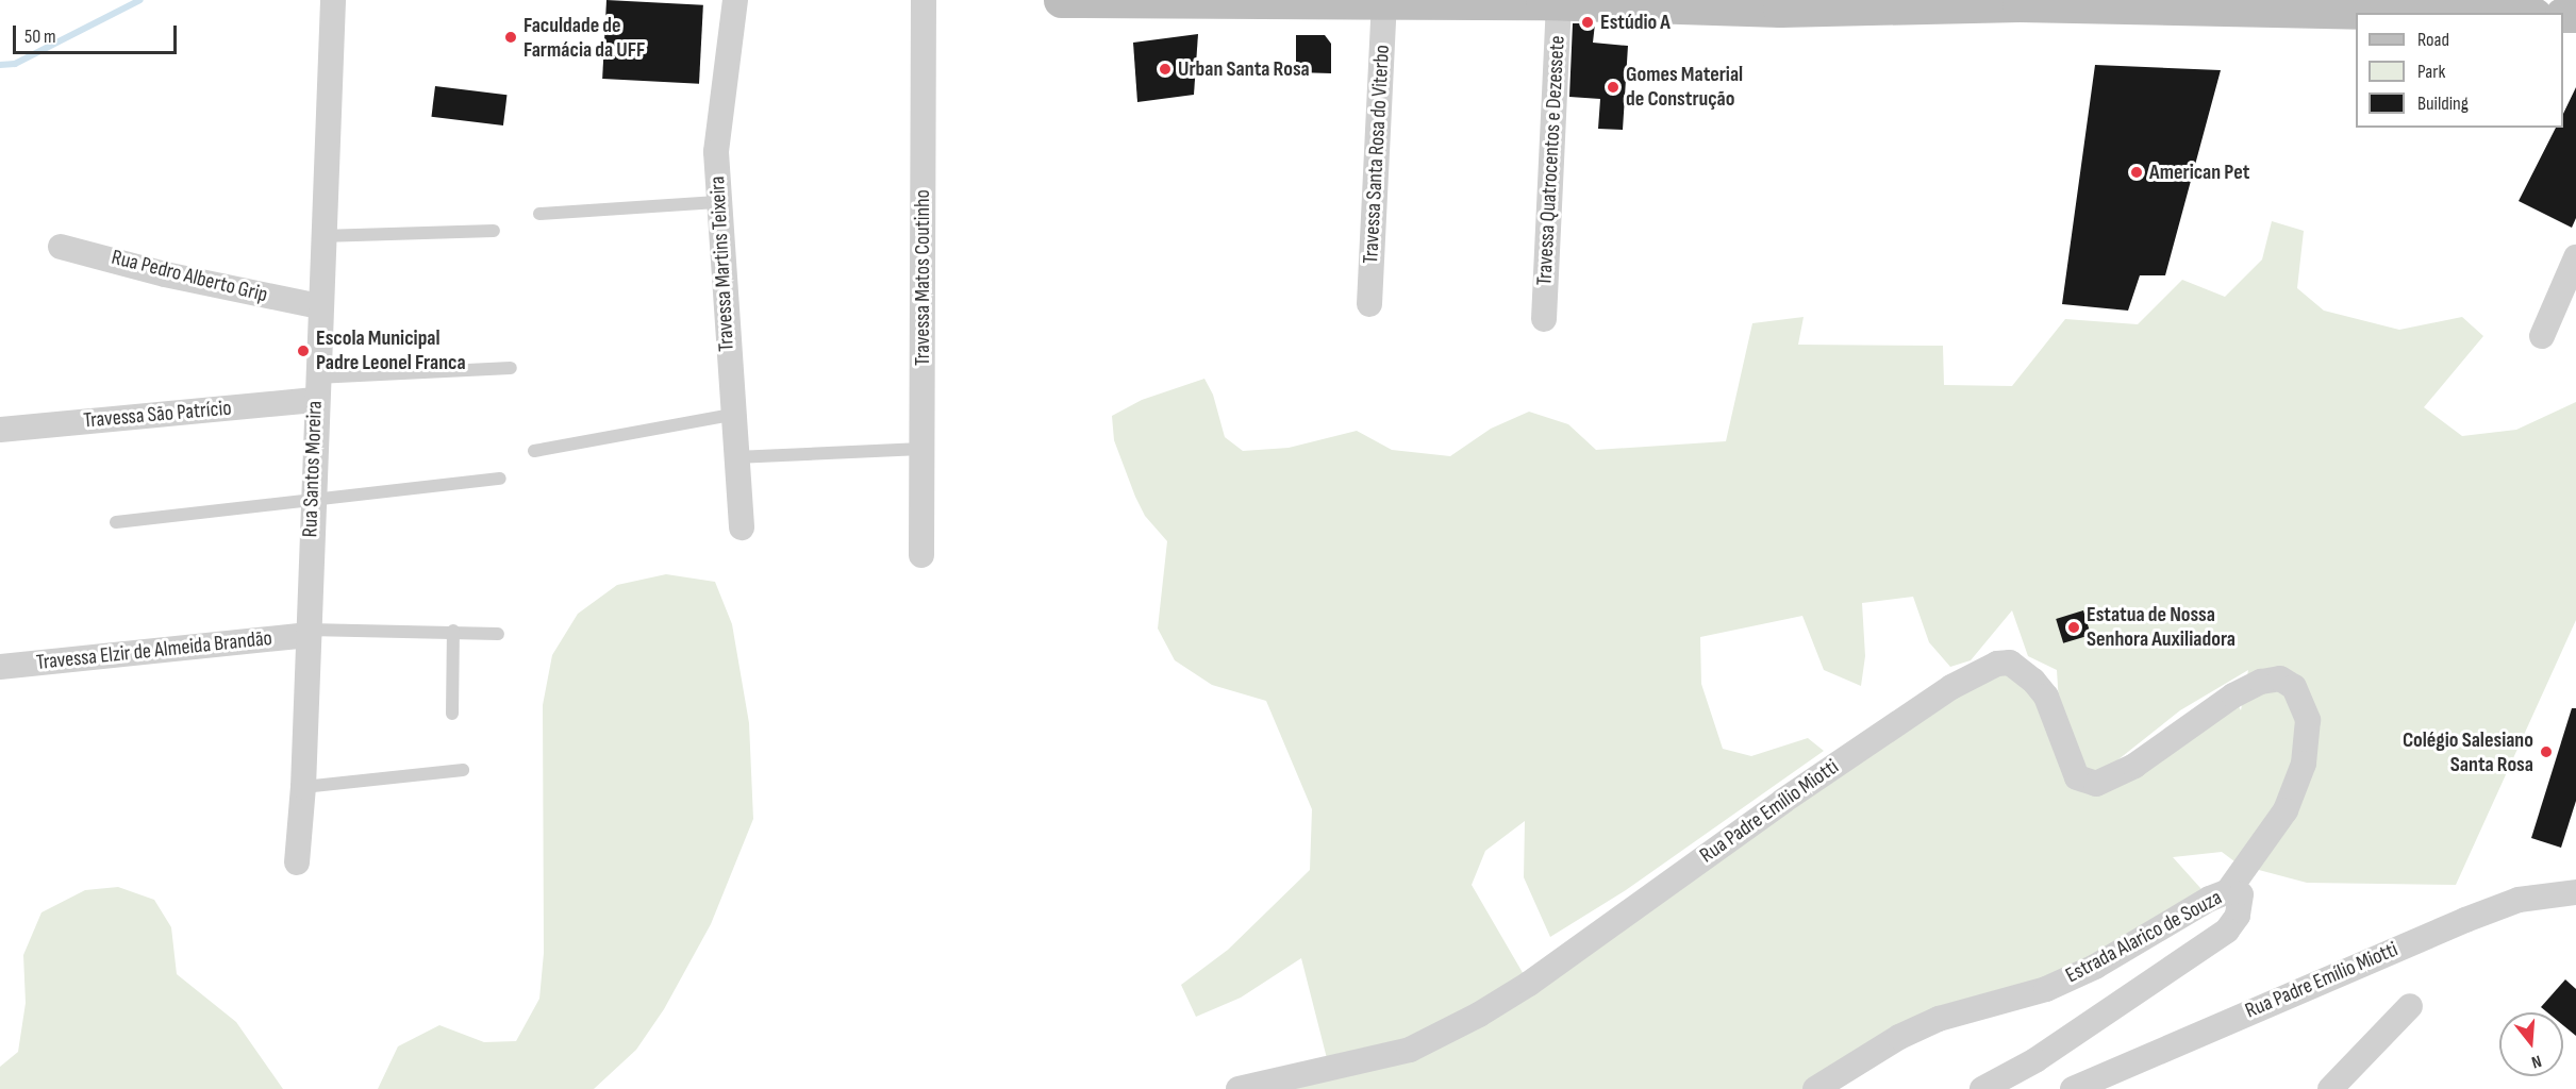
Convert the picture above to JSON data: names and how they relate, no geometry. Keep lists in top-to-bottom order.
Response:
{
  "streets": {
    "street": [
      "Travessa Santa Rosa do Viterbo",
      "Travessa Quatrocentos e Dezessete",
      "Travessa Martins Teixeira",
      "Rua Pedro Alberto Grip",
      "Travessa Matos Coutinho",
      "Travessa São Patrício",
      "Rua Santos Moreira",
      "Travessa Elzir de Almeida Brandão",
      "Rua Padre Emílio Miotti",
      "Estrada Alarico de Souza"
    ]
  },
  "crossings": [
    ["Rua Pedro Alberto Grip", "Rua Santos Moreira"],
    ["Travessa São Patrício", "Rua Santos Moreira"],
    ["Rua Santos Moreira", "Travessa Elzir de Almeida Brandão"],
    ["Rua Padre Emílio Miotti", "Estrada Alarico de Souza"]
  ],
  "places": [
    "Estúdio A",
    "Faculdade de Farmácia da UFF",
    "Urban Santa Rosa",
    "Gomes Material de Construção",
    "American Pet",
    "Escola Municipal Padre Leonel Franca",
    "Estatua de Nossa Senhora Auxiliadora",
    "Colégio Salesiano Santa Rosa"
  ],
  "legend": ["Road", "Park", "Building"],
  "scale_bar": "50 m",
  "north": "bottom"
}
